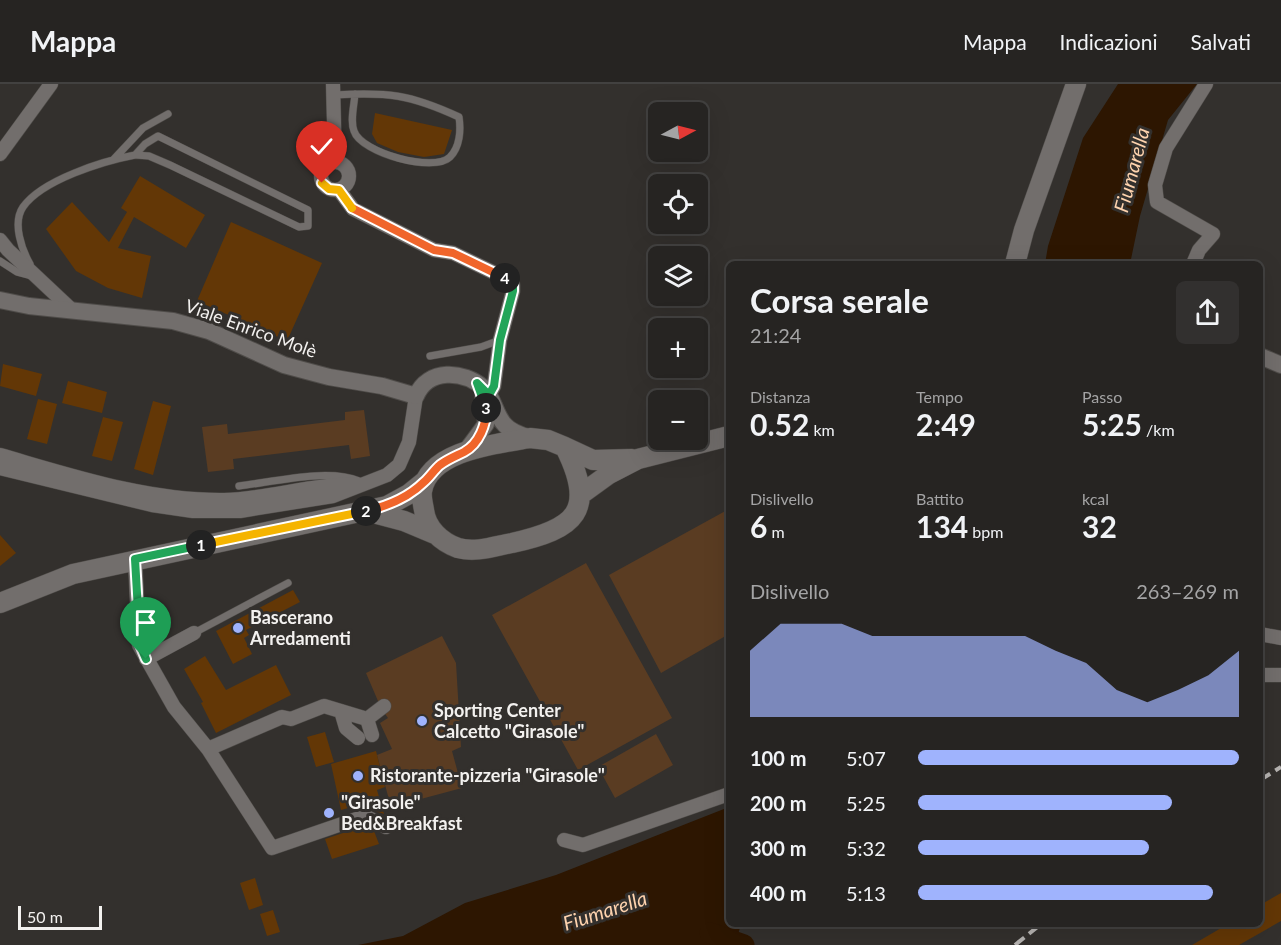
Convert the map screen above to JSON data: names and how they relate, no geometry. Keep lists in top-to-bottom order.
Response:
{
  "streets": {
    "street": ["Viale Enrico Molè"]
  },
  "water": ["Fiumarella"],
  "places": [
    "Bascerano Arredamenti",
    "Sporting Center Calcetto \"Girasole\"",
    "Ristorante-pizzeria \"Girasole\"",
    "\"Girasole\" Bed&Breakfast"
  ],
  "scale_bar": "50 m",
  "north": "right",
  "page": {
    "header": "Mappa",
    "nav": ["Mappa", "Indicazioni", "Salvati"],
    "map_buttons": ["+", "−"],
    "heading": ["Corsa serale", "21:24"],
    "pins": [
      "4",
      "3",
      "2",
      "1"
    ],
    "stats": [
      ["Distanza", "0.52 km"],
      ["Tempo", "2:49"],
      ["Passo", "5:25 /km"],
      ["Dislivello", "6 m"],
      ["Battito", "134 bpm"],
      ["kcal", "32"]
    ],
    "chart": ["Dislivello", "263–269 m"],
    "list": [
      {
        "name": "100 m",
        "note": "5:07"
      },
      {
        "name": "200 m",
        "note": "5:25"
      },
      {
        "name": "300 m",
        "note": "5:32"
      },
      {
        "name": "400 m",
        "note": "5:13"
      }
    ],
    "scale": "50 m"
  }
}
